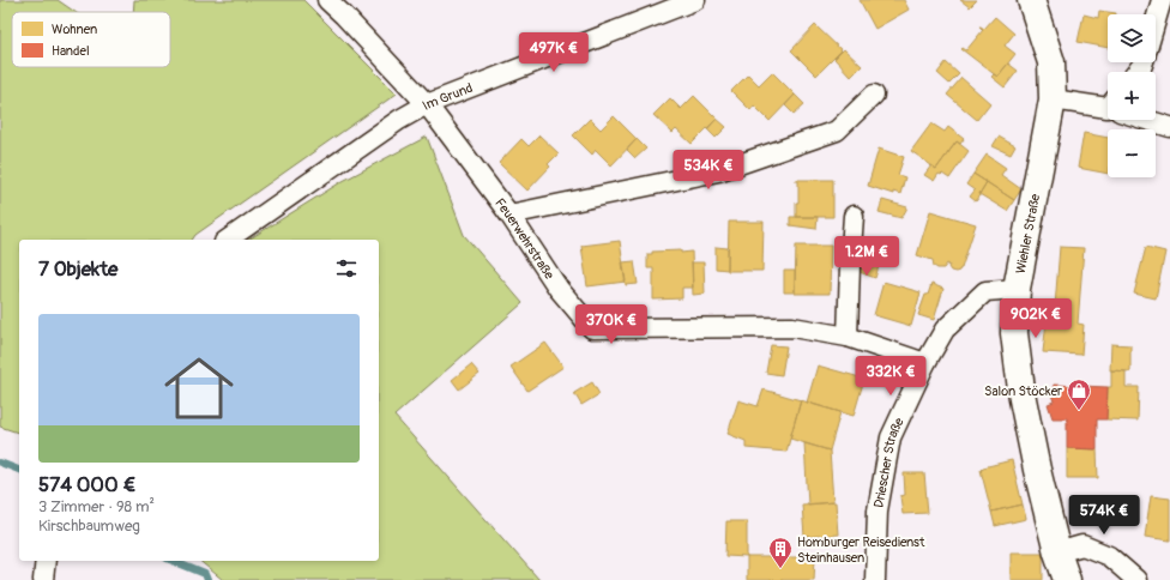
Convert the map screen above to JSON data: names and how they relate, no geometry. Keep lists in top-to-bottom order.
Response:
{
  "streets": {
    "main road": ["Wiehler Straße"],
    "street": ["Im Grund", "Feuerwehrstraße", "Driescher Straße"]
  },
  "crossings": [
    ["Im Grund", "Feuerwehrstraße"],
    ["Wiehler Straße", "Driescher Straße"],
    ["Feuerwehrstraße", "Driescher Straße"]
  ],
  "places": {
    "shop": ["Salon Stöcker"],
    "building": ["Homburger Reisedienst Steinhausen"]
  },
  "legend": ["Wohnen", "Handel"],
  "page": {
    "map_buttons": ["+", "−"],
    "price": [
      "497K €",
      "534K €",
      "1.2M €",
      "902K €",
      "370K €",
      "332K €",
      "574K €"
    ],
    "heading": "7 Objekte",
    "list": [
      {
        "name": "574 000 €",
        "note": "3 Zimmer · 98 m² · Kirschbaumweg"
      }
    ]
  }
}
